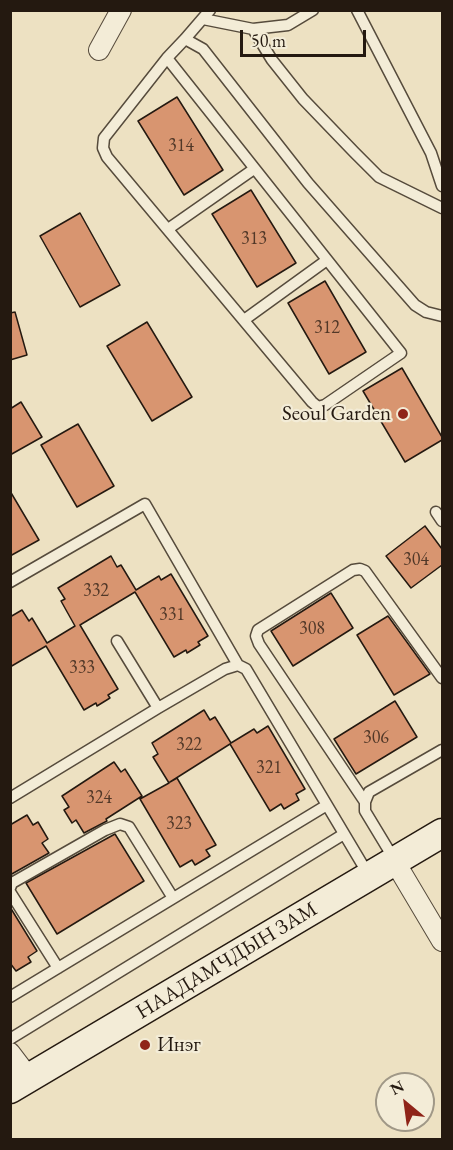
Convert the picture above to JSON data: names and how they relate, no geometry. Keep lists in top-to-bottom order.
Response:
{
  "streets": {
    "main road": ["НААДАМЧДЫН ЗАМ"]
  },
  "places": ["Seoul Garden", "Инэг"],
  "house_numbers": [
    "314",
    "313",
    "312",
    "304",
    "332",
    "331",
    "308",
    "333",
    "306",
    "322",
    "321",
    "324",
    "323"
  ],
  "scale_bar": "50 m",
  "north": "top left"
}
